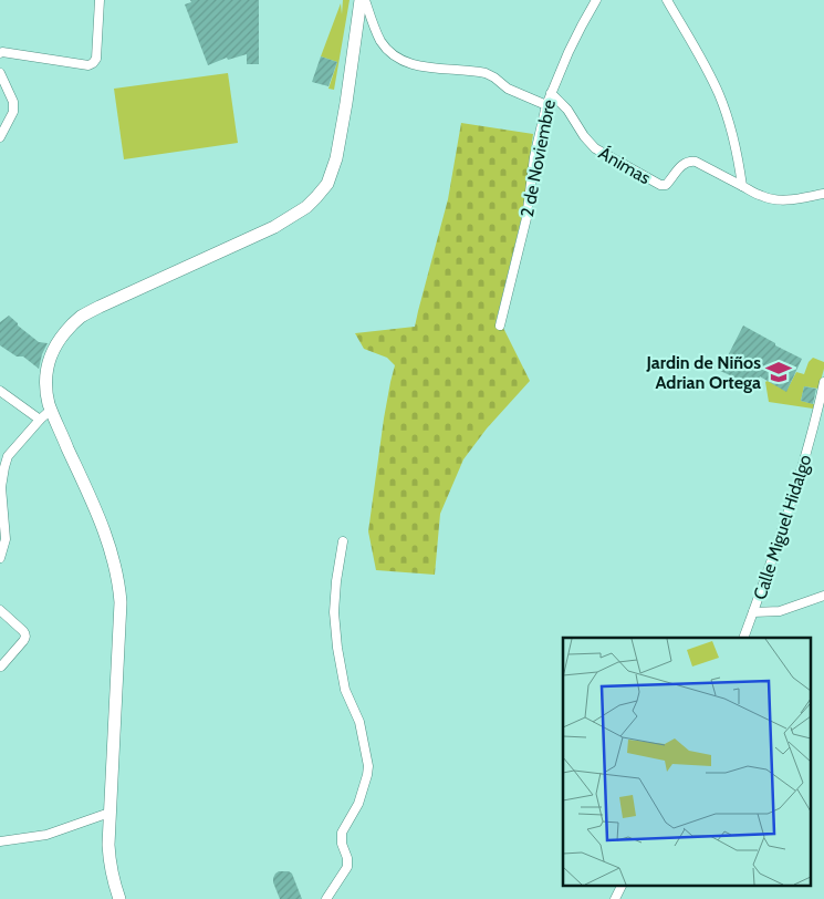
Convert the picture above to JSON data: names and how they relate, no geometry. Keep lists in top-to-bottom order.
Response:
{
  "streets": {
    "street": ["2 de Noviembre", "Ánimas", "Calle Miguel Hidalgo"]
  },
  "crossings": [
    ["2 de Noviembre", "Ánimas"]
  ],
  "places": {
    "school or university": ["Jardin de Niños Adrian Ortega"]
  }
}
